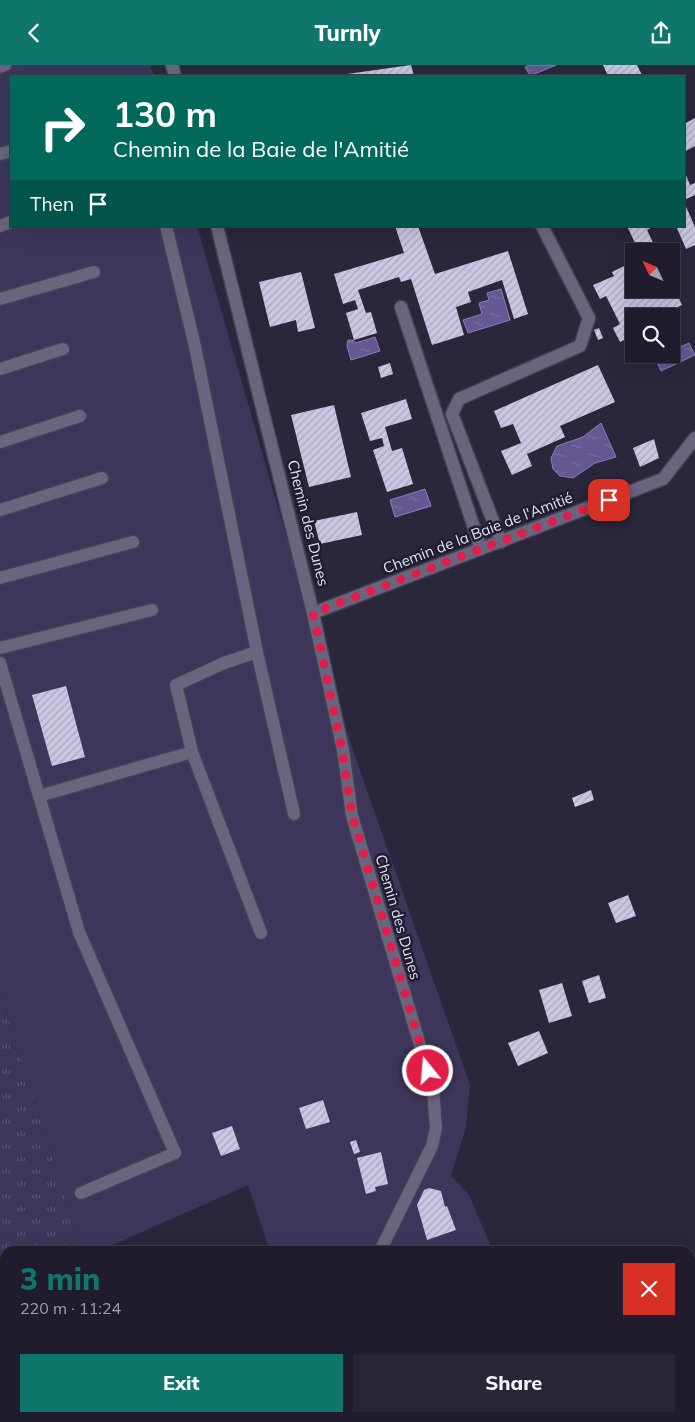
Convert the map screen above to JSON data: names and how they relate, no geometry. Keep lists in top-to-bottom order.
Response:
{
  "streets": {
    "street": ["Chemin des Dunes", "Chemin de la Baie de l'Amitié"]
  },
  "crossings": [
    ["Chemin des Dunes", "Chemin de la Baie de l'Amitié"]
  ],
  "north": "top left",
  "page": {
    "header": "Turnly",
    "turn": ["130 m", "Chemin de la Baie de l'Amitié"],
    "then": "Then",
    "heading": ["3 min", "220 m · 11:24"],
    "buttons": ["Exit", "Share"]
  }
}
